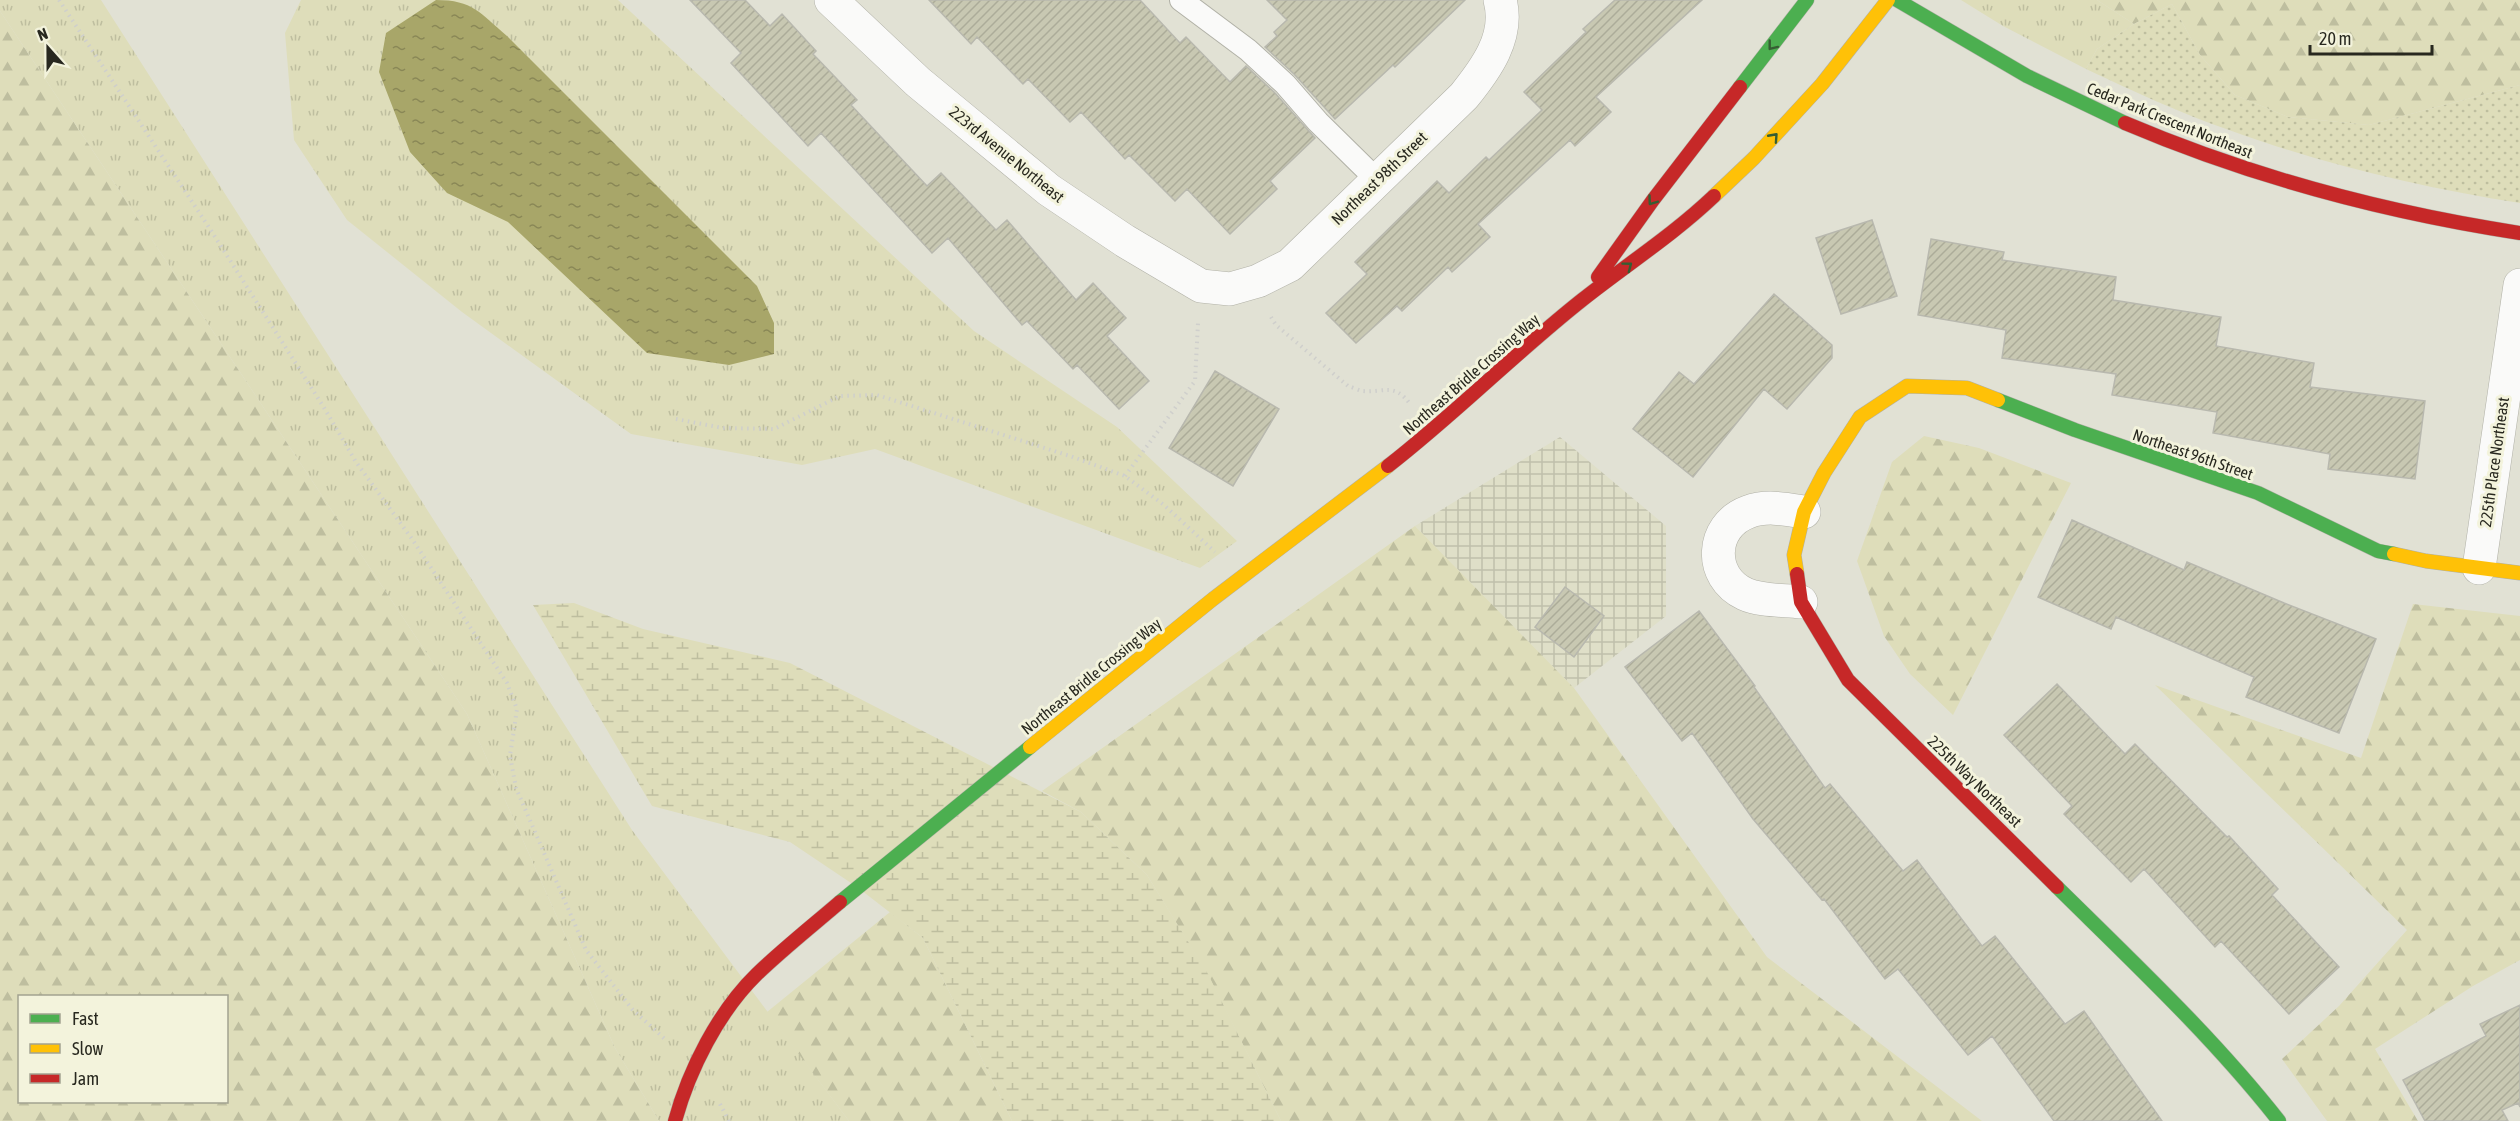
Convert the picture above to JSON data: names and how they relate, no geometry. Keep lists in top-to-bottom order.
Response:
{
  "streets": {
    "street": [
      "Cedar Park Crescent Northeast",
      "223rd Avenue Northeast",
      "Northeast 98th Street",
      "Northeast Bridle Crossing Way",
      "Northeast 96th Street",
      "225th Place Northeast",
      "225th Way Northeast"
    ]
  },
  "crossings": [
    ["223rd Avenue Northeast", "Northeast 98th Street"],
    ["Northeast 96th Street", "225th Place Northeast"],
    ["Northeast 96th Street", "225th Way Northeast"]
  ],
  "legend": ["Fast", "Slow", "Jam"],
  "scale_bar": "20 m",
  "north": "top"
}
